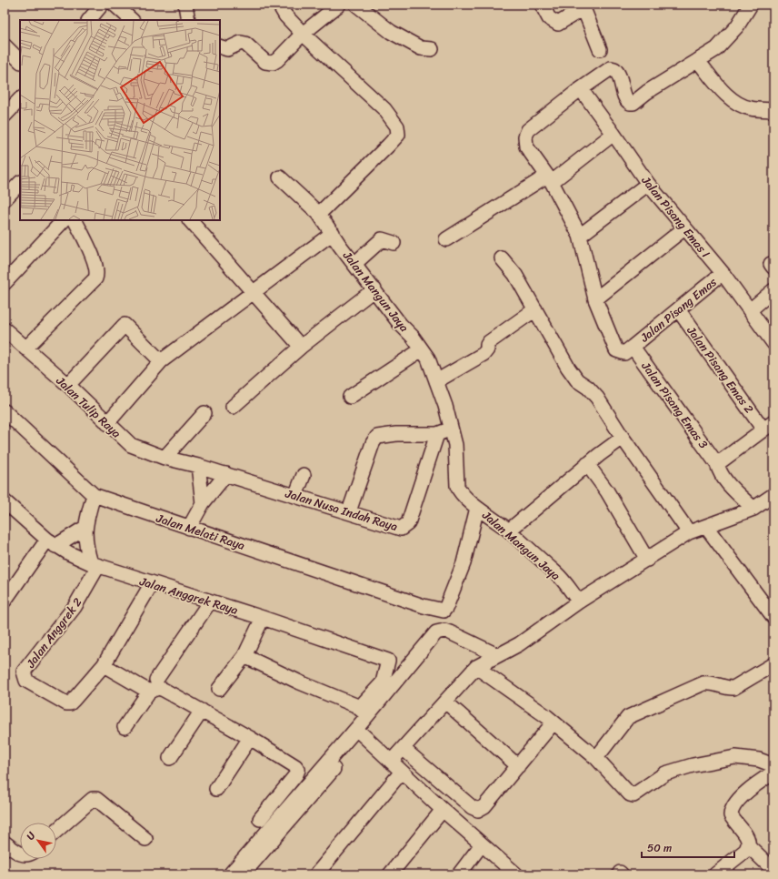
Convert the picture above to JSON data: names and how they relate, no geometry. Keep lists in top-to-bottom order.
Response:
{
  "streets": {
    "street": [
      "Jalan Pisang Emas I",
      "Jalan Mangun Jaya",
      "Jalan Pisang Emas",
      "Jalan Pisang Emas 2",
      "Jalan Pisang Emas 3",
      "Jalan Tulip Raya",
      "Jalan Nusa Indah Raya",
      "Jalan Melati Raya",
      "Jalan Anggrek Raya",
      "Jalan Anggrek 2"
    ]
  },
  "crossings": [
    ["Jalan Pisang Emas I", "Jalan Pisang Emas"],
    ["Jalan Mangun Jaya", "Jalan Melati Raya"],
    ["Jalan Pisang Emas", "Jalan Pisang Emas 2"],
    ["Jalan Pisang Emas", "Jalan Pisang Emas 3"],
    ["Jalan Tulip Raya", "Jalan Nusa Indah Raya"],
    ["Jalan Anggrek Raya", "Jalan Anggrek 2"]
  ],
  "scale_bar": "50 m",
  "north": "top left"
}
